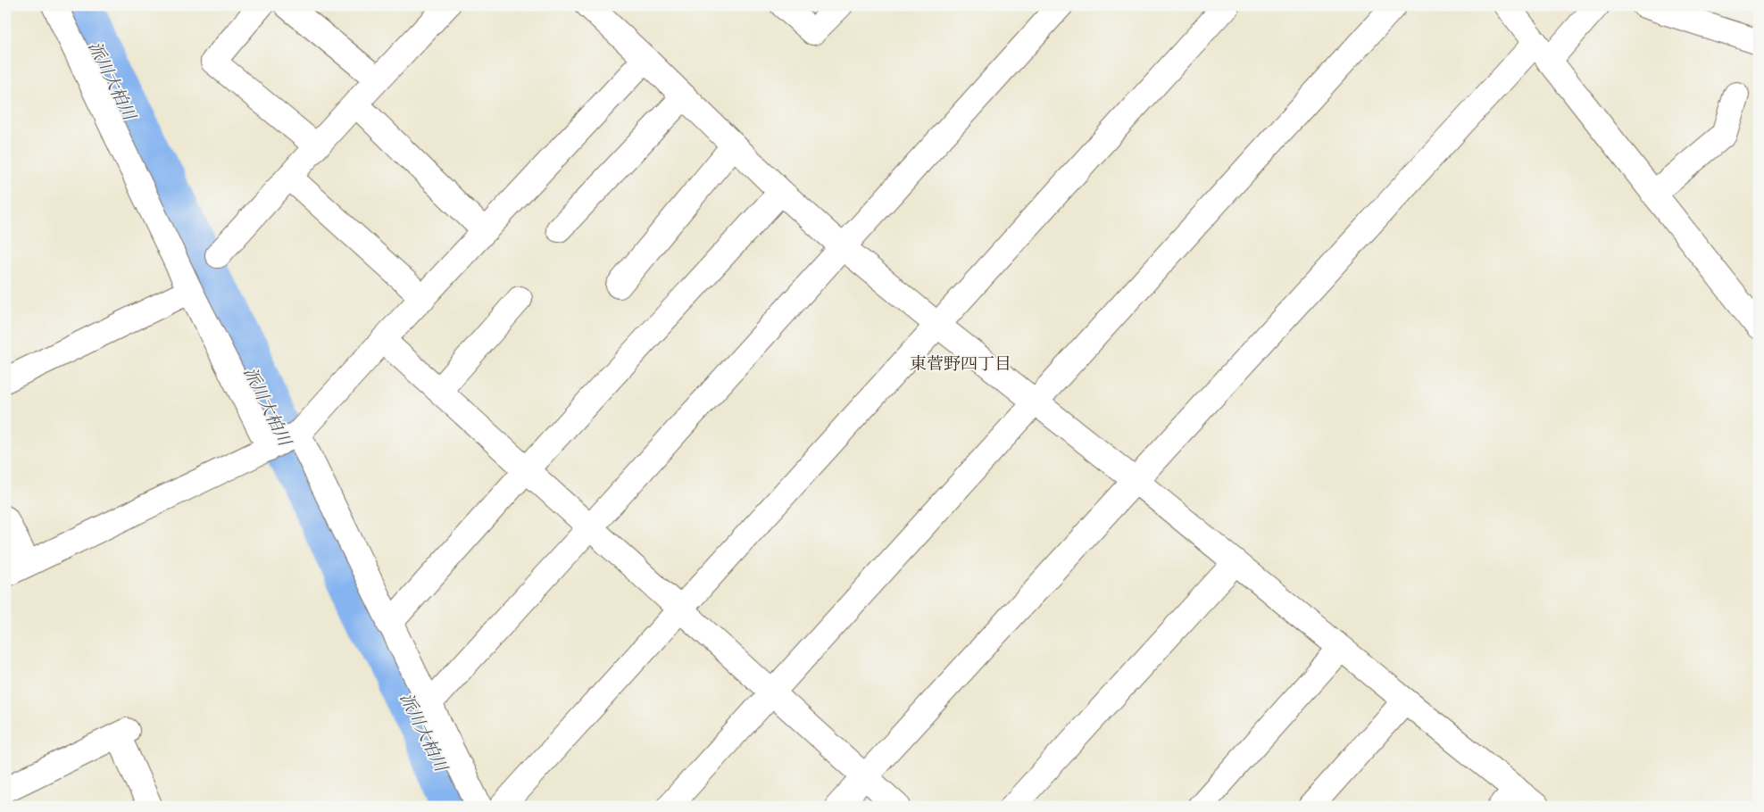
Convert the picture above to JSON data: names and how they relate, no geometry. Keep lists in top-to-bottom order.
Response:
{
  "districts": ["東菅野四丁目"],
  "water": ["派川大柏川"]
}
